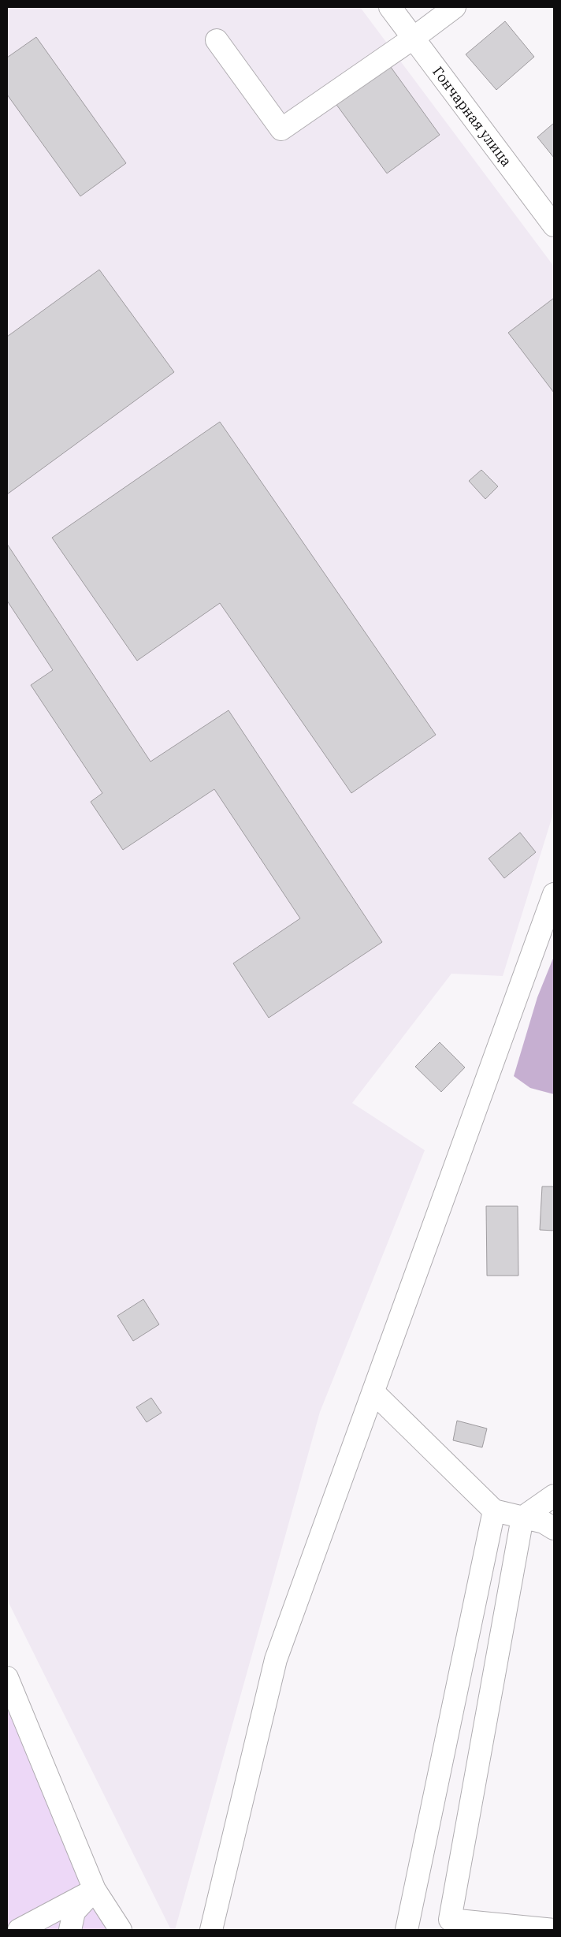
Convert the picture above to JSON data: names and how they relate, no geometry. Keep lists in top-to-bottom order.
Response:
{
  "streets": {
    "street": ["Гончарная улица"]
  }
}
